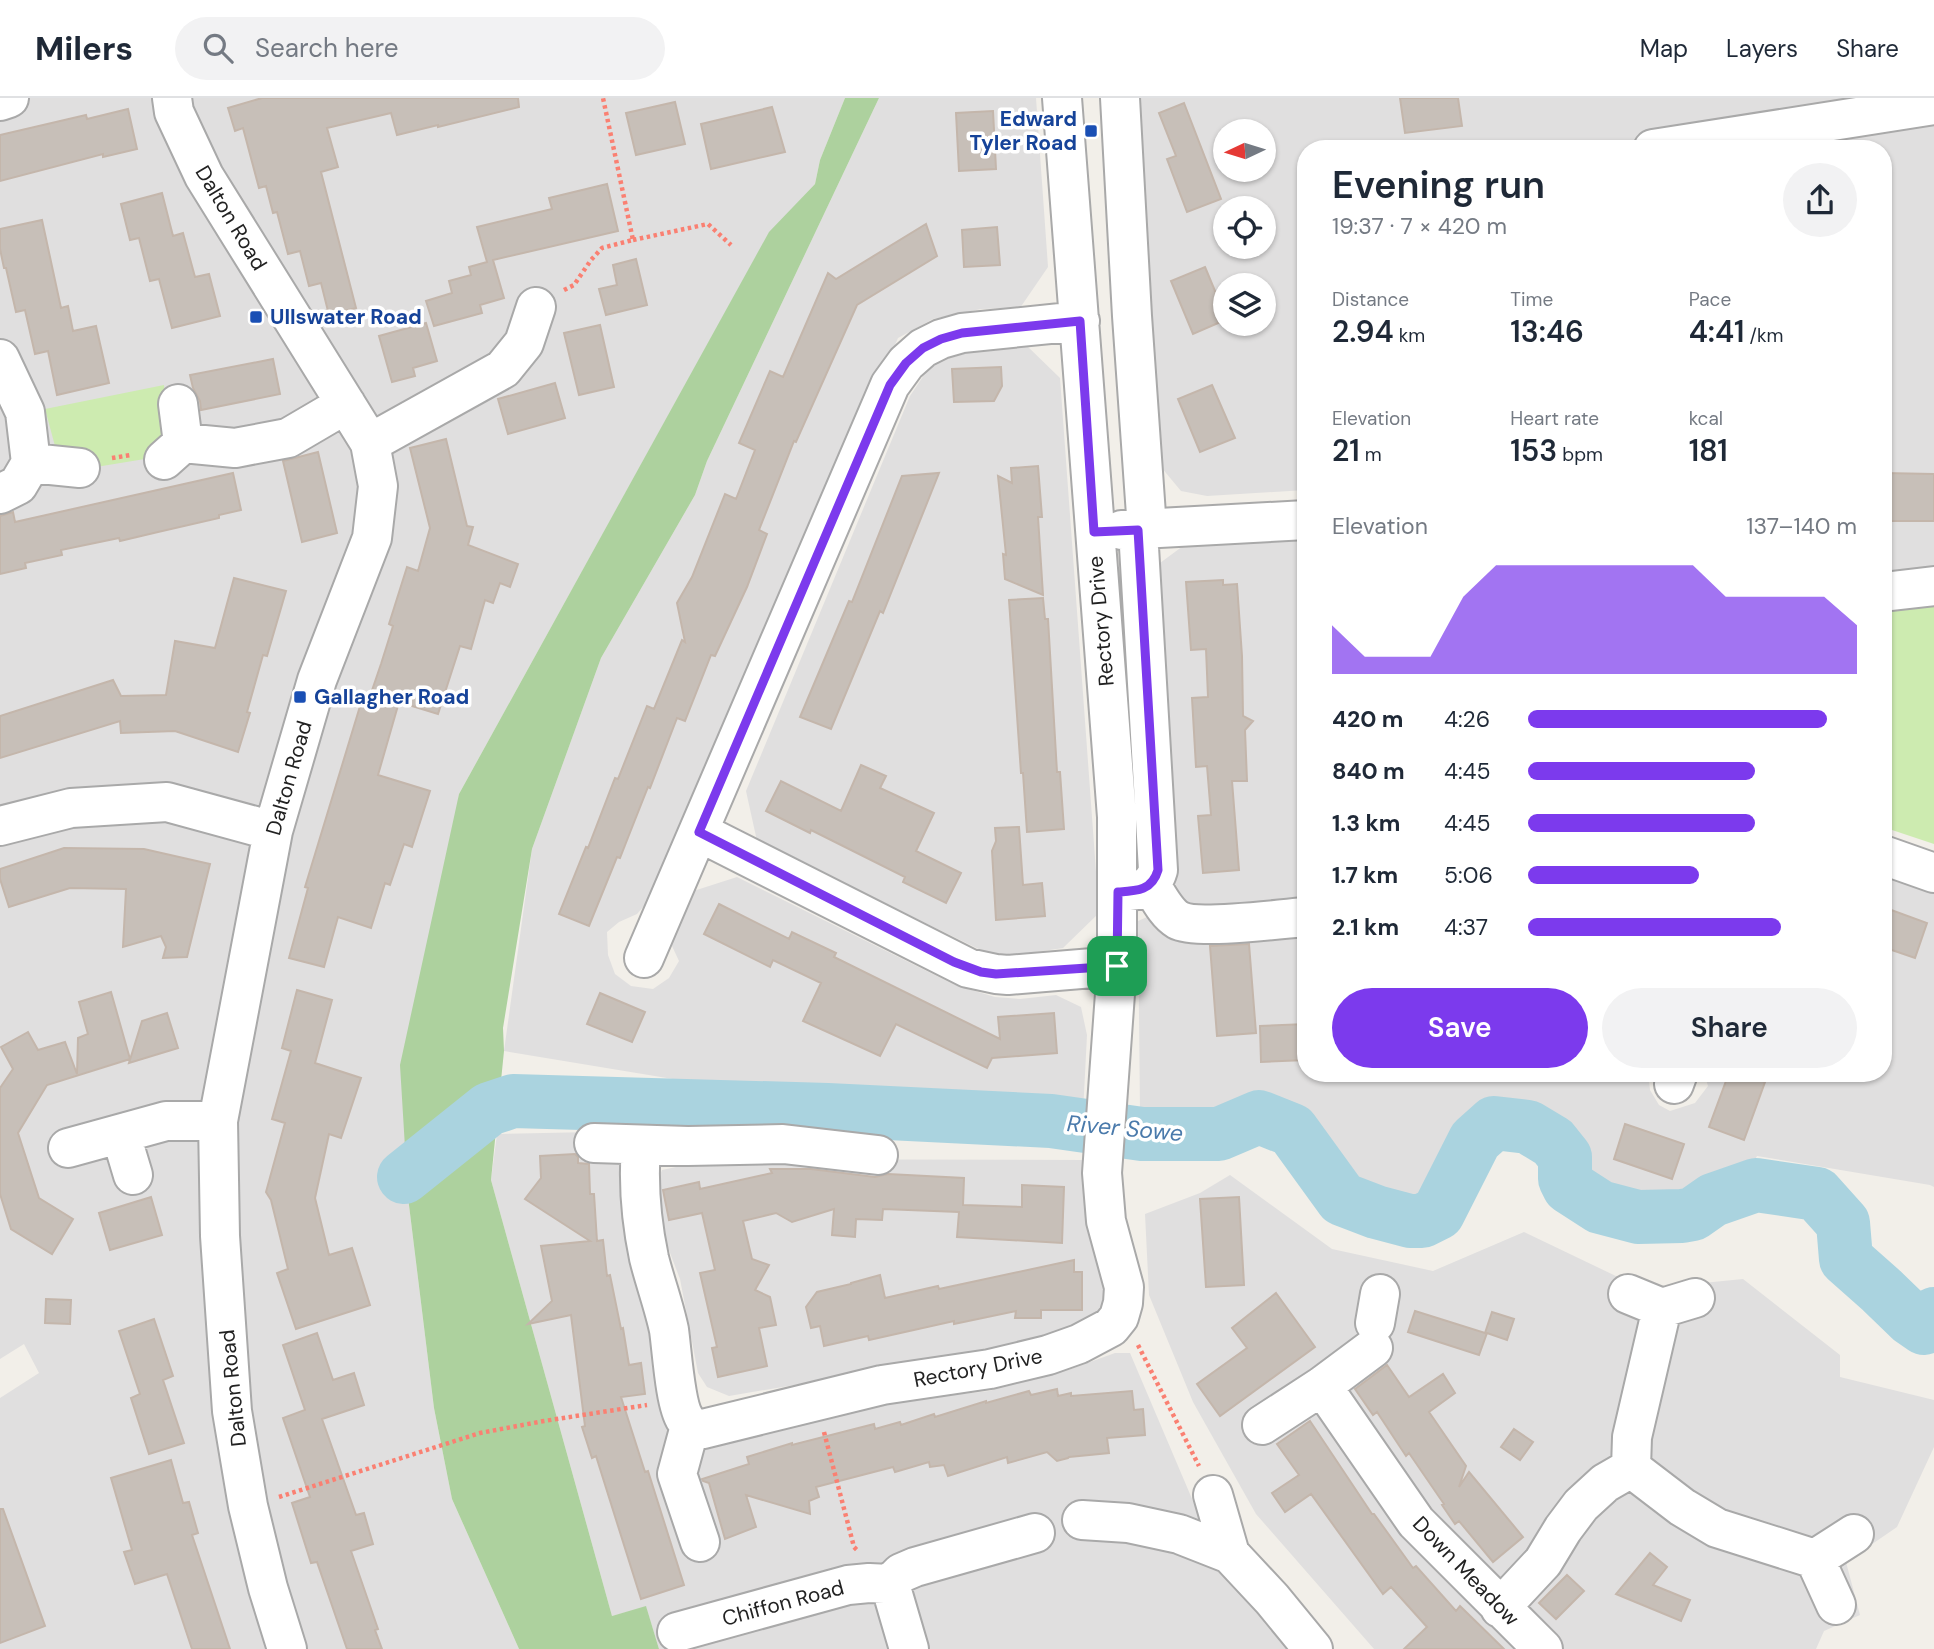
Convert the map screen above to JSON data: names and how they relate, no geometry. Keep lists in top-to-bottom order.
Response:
{
  "streets": {
    "street": [
      "Dalton Road",
      "Rectory Drive",
      "Down Meadow",
      "Chiffon Road"
    ]
  },
  "water": ["River Sowe"],
  "places": {
    "transit": ["Edward Tyler Road", "Ullswater Road", "Gallagher Road"]
  },
  "north": "left",
  "page": {
    "header": "Milers",
    "search": "Search here",
    "nav": ["Map", "Layers", "Share"],
    "heading": ["Evening run", "19:37 · 7 × 420 m"],
    "stats": [
      ["Distance", "2.94 km"],
      ["Time", "13:46"],
      ["Pace", "4:41 /km"],
      ["Elevation", "21 m"],
      ["Heart rate", "153 bpm"],
      ["kcal", "181"]
    ],
    "chart": ["Elevation", "137–140 m"],
    "list": [
      {
        "name": "420 m",
        "note": "4:26"
      },
      {
        "name": "840 m",
        "note": "4:45"
      },
      {
        "name": "1.3 km",
        "note": "4:45"
      },
      {
        "name": "1.7 km",
        "note": "5:06"
      },
      {
        "name": "2.1 km",
        "note": "4:37"
      }
    ],
    "buttons": ["Save", "Share"]
  }
}
